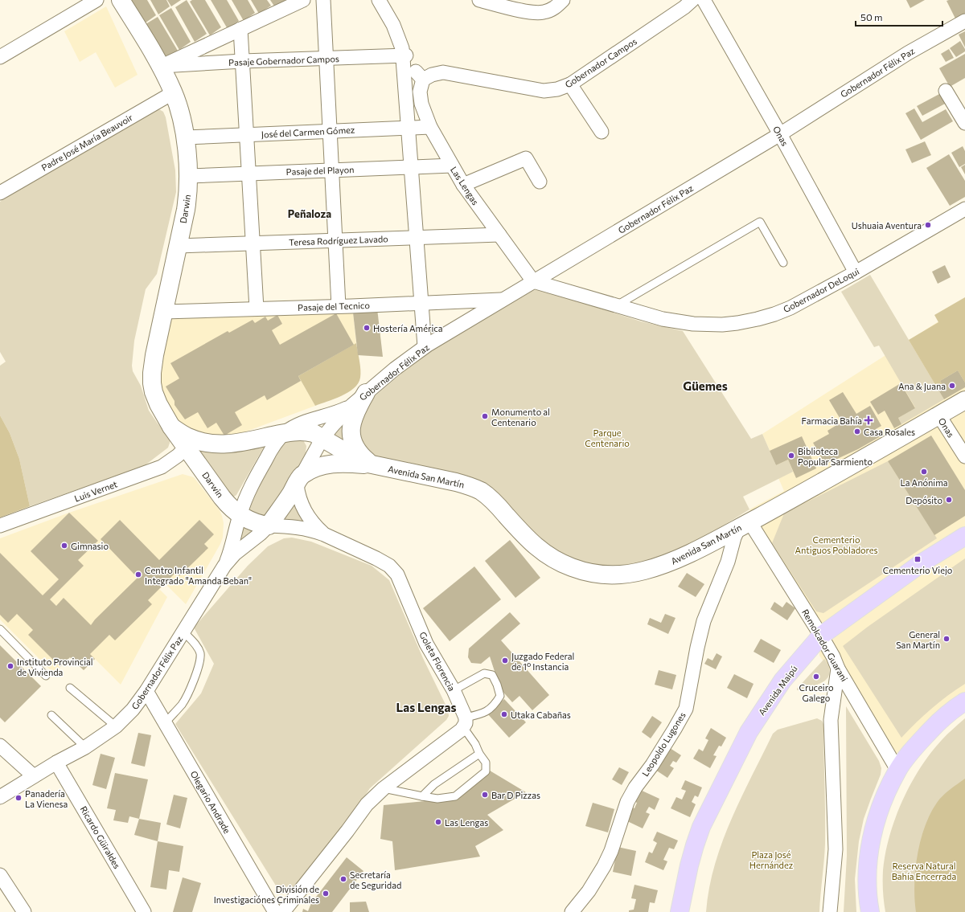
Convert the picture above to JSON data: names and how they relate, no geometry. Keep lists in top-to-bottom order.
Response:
{
  "streets": {
    "main road": [
      "Gobernador Félix Paz",
      "Darwin",
      "Avenida San Martín",
      "Avenida Maipú"
    ],
    "street": [
      "Pasaje Gobernador Campos",
      "Gobernador Campos",
      "José del Carmen Gómez",
      "Onas",
      "Padre José María Beauvoir",
      "Pasaje del Playon",
      "Las Lengas",
      "Teresa Rodríguez Lavado",
      "Gobernador DeLoqui",
      "Pasaje del Tecnico",
      "Luis Vernet",
      "Remolcador Guarani",
      "Goleta Florencia",
      "Leopoldo Lugones",
      "Olegario Andrade",
      "Ricardo Güiraldes"
    ]
  },
  "crossings": [
    ["Pasaje Gobernador Campos", "Darwin"],
    ["Gobernador Campos", "Las Lengas"],
    ["Gobernador Félix Paz", "Onas"],
    ["Gobernador Félix Paz", "Las Lengas"],
    ["Gobernador Félix Paz", "Darwin"],
    ["Gobernador Félix Paz", "Gobernador DeLoqui"],
    ["Gobernador Félix Paz", "Pasaje del Tecnico"],
    ["Gobernador Félix Paz", "Avenida San Martín"],
    ["Gobernador Félix Paz", "Goleta Florencia"],
    ["Gobernador Félix Paz", "Olegario Andrade"],
    ["Gobernador Félix Paz", "Ricardo Güiraldes"],
    ["José del Carmen Gómez", "Las Lengas"],
    ["José del Carmen Gómez", "Darwin"],
    ["Onas", "Gobernador DeLoqui"],
    ["Onas", "Avenida San Martín"],
    ["Padre José María Beauvoir", "Darwin"],
    ["Pasaje del Playon", "Las Lengas"],
    ["Pasaje del Playon", "Darwin"],
    ["Las Lengas", "Teresa Rodríguez Lavado"],
    ["Las Lengas", "Gobernador DeLoqui"],
    ["Darwin", "Teresa Rodríguez Lavado"],
    ["Darwin", "Pasaje del Tecnico"],
    ["Darwin", "Luis Vernet"],
    ["Darwin", "Goleta Florencia"],
    ["Avenida San Martín", "Remolcador Guarani"],
    ["Avenida San Martín", "Leopoldo Lugones"],
    ["Remolcador Guarani", "Avenida Maipú"],
    ["Remolcador Guarani", "Leopoldo Lugones"]
  ],
  "districts": ["Peñaloza", "Güemes", "Las Lengas"],
  "parks": [
    "Parque Centenario",
    "Cementerio Antiguos Pobladores",
    "Plaza José Hernández",
    "Reserva Natural Bahía Encerrada"
  ],
  "places": {
    "other": [
      "Ushuaia Aventura",
      "Hostería América",
      "Ana & Juana",
      "Monumento al Centenario",
      "Casa Rosales",
      "Biblioteca Popular Sarmiento",
      "La Anónima",
      "Depósito",
      "Gimnasio",
      "Centro Infantil Integrado \"Amanda Beban\"",
      "General San Martín",
      "Juzgado Federal de 1° Instancia",
      "Instituto Provincial de Vivienda",
      "Cruceiro Galego",
      "Utaka Cabañas",
      "Bar D Pizzas",
      "Panadería La Vienesa",
      "Las Lengas",
      "Secretaría de Seguridad",
      "División de Investigaciónes Criminales"
    ],
    "health": ["Farmacia Bahía"],
    "transit": ["Cementerio Viejo"]
  },
  "scale_bar": "50 m"
}
